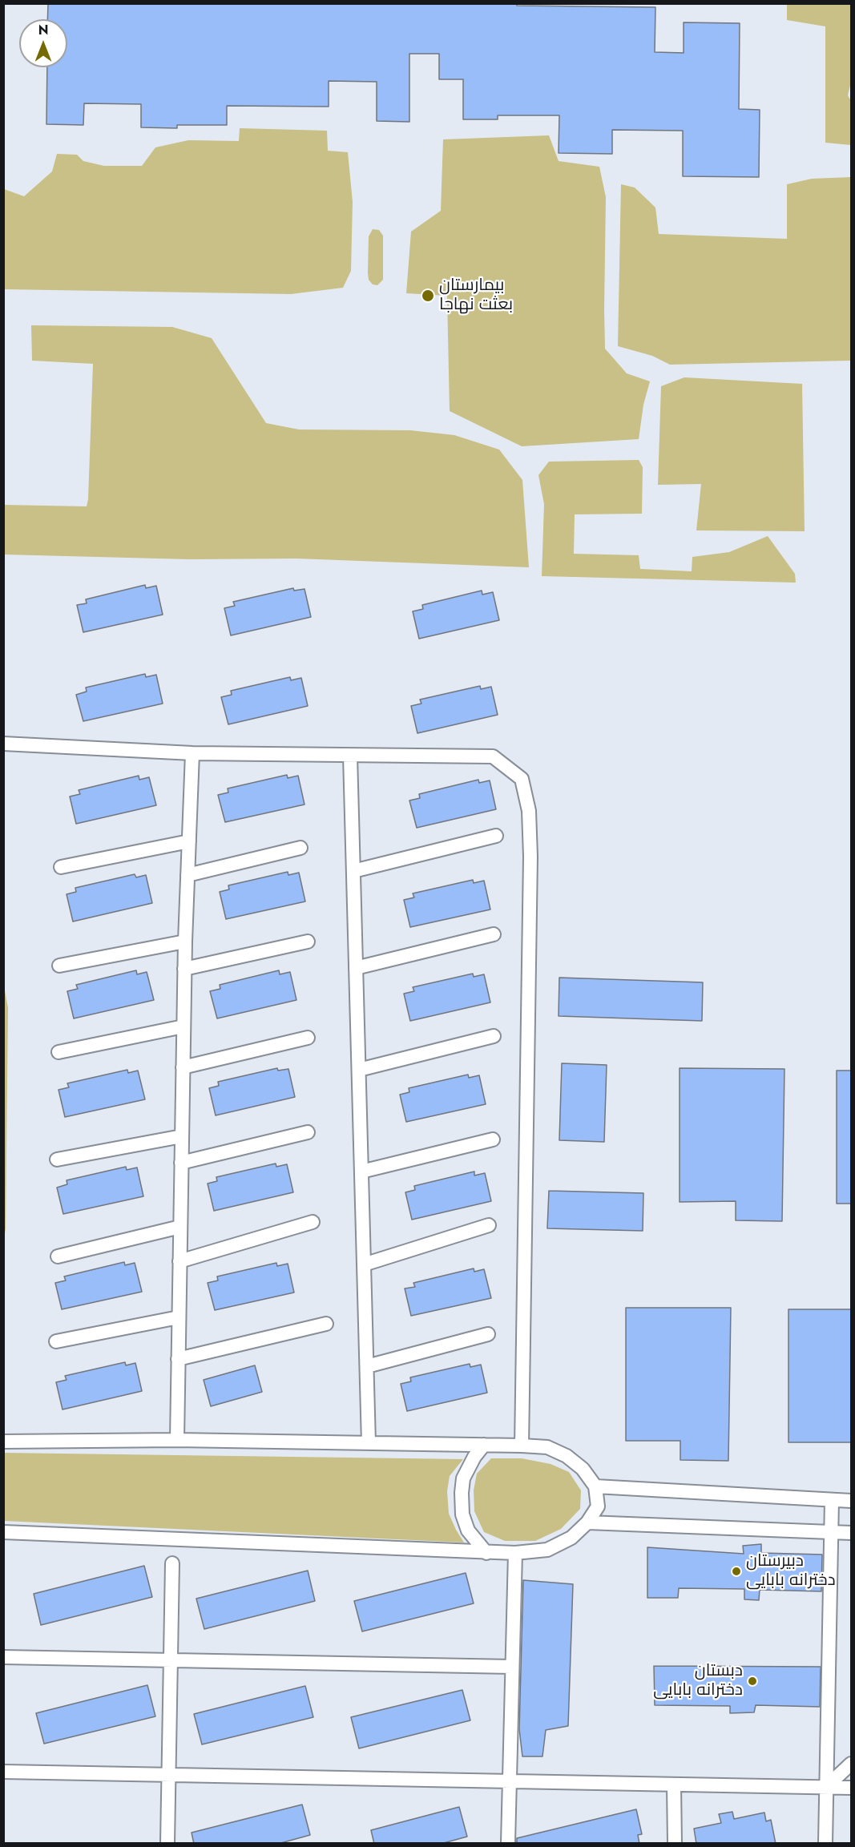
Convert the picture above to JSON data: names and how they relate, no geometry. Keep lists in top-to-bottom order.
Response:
{
  "places": ["بیمارستان بعثت نهاجا", "دبیرستان دخترانه بابایی", "دبستان دخترانه بابایی"],
  "north": "top"
}
